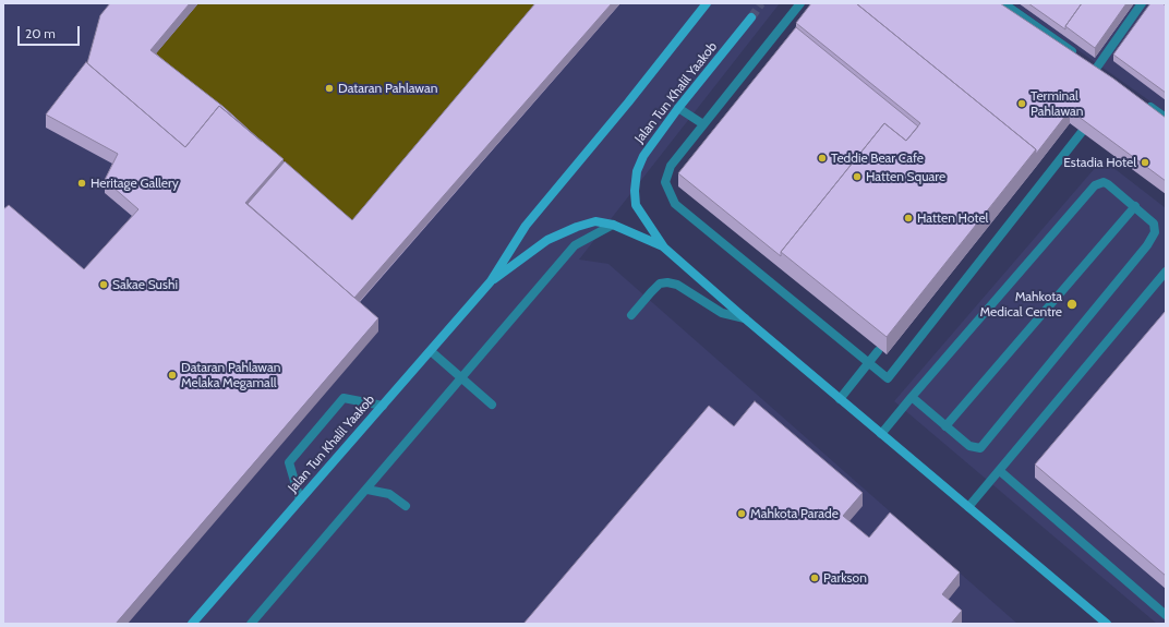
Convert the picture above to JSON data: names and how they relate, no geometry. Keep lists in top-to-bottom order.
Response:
{
  "streets": {
    "main road": ["Jalan Tun Khalil Yaakob"]
  },
  "places": [
    "Dataran Pahlawan",
    "Terminal Pahlawan",
    "Teddie Bear Cafe",
    "Estadia Hotel",
    "Hatten Square",
    "Heritage Gallery",
    "Hatten Hotel",
    "Sakae Sushi",
    "Mahkota Medical Centre",
    "Dataran Pahlawan Melaka Megamall",
    "Mahkota Parade",
    "Parkson"
  ],
  "scale_bar": "20 m"
}
